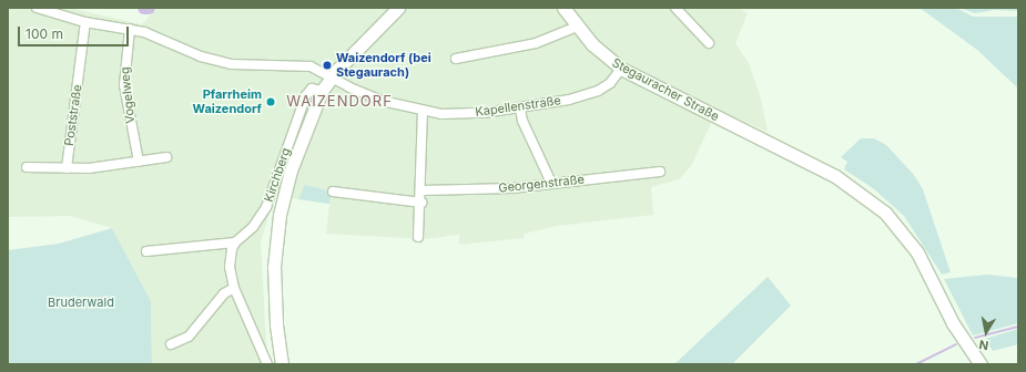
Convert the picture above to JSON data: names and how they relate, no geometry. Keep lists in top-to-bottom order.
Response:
{
  "streets": {
    "street": [
      "Stegauracher Straße",
      "Vogelweg",
      "Kapellenstraße",
      "Poststraße",
      "Kirchberg",
      "Georgenstraße"
    ]
  },
  "crossings": [
    ["Stegauracher Straße", "Kapellenstraße"],
    ["Vogelweg", "Kapellenstraße"],
    ["Kapellenstraße", "Poststraße"]
  ],
  "districts": ["WAIZENDORF"],
  "parks": ["Bruderwald"],
  "places": ["Waizendorf (bei Stegaurach)", "Pfarrheim Waizendorf"],
  "scale_bar": "100 m",
  "north": "bottom"
}
